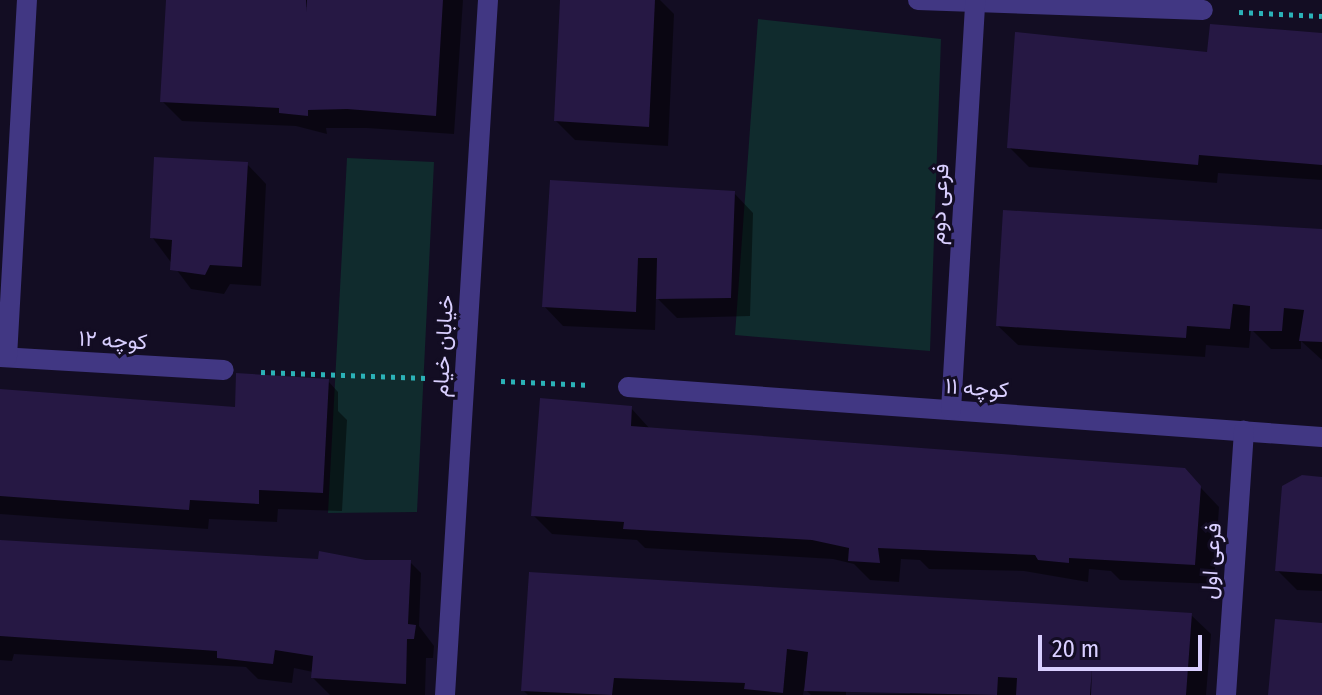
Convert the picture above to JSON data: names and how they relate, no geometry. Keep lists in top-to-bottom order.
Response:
{
  "streets": {
    "street": [
      "فرعی دوم",
      "کوچه ۱۲",
      "خیابان خیام",
      "کوچه ۱۱",
      "فرعی اول"
    ]
  },
  "crossings": [
    ["فرعی دوم", "کوچه ۱۱"],
    ["کوچه ۱۱", "فرعی اول"]
  ],
  "scale_bar": "20 m"
}
